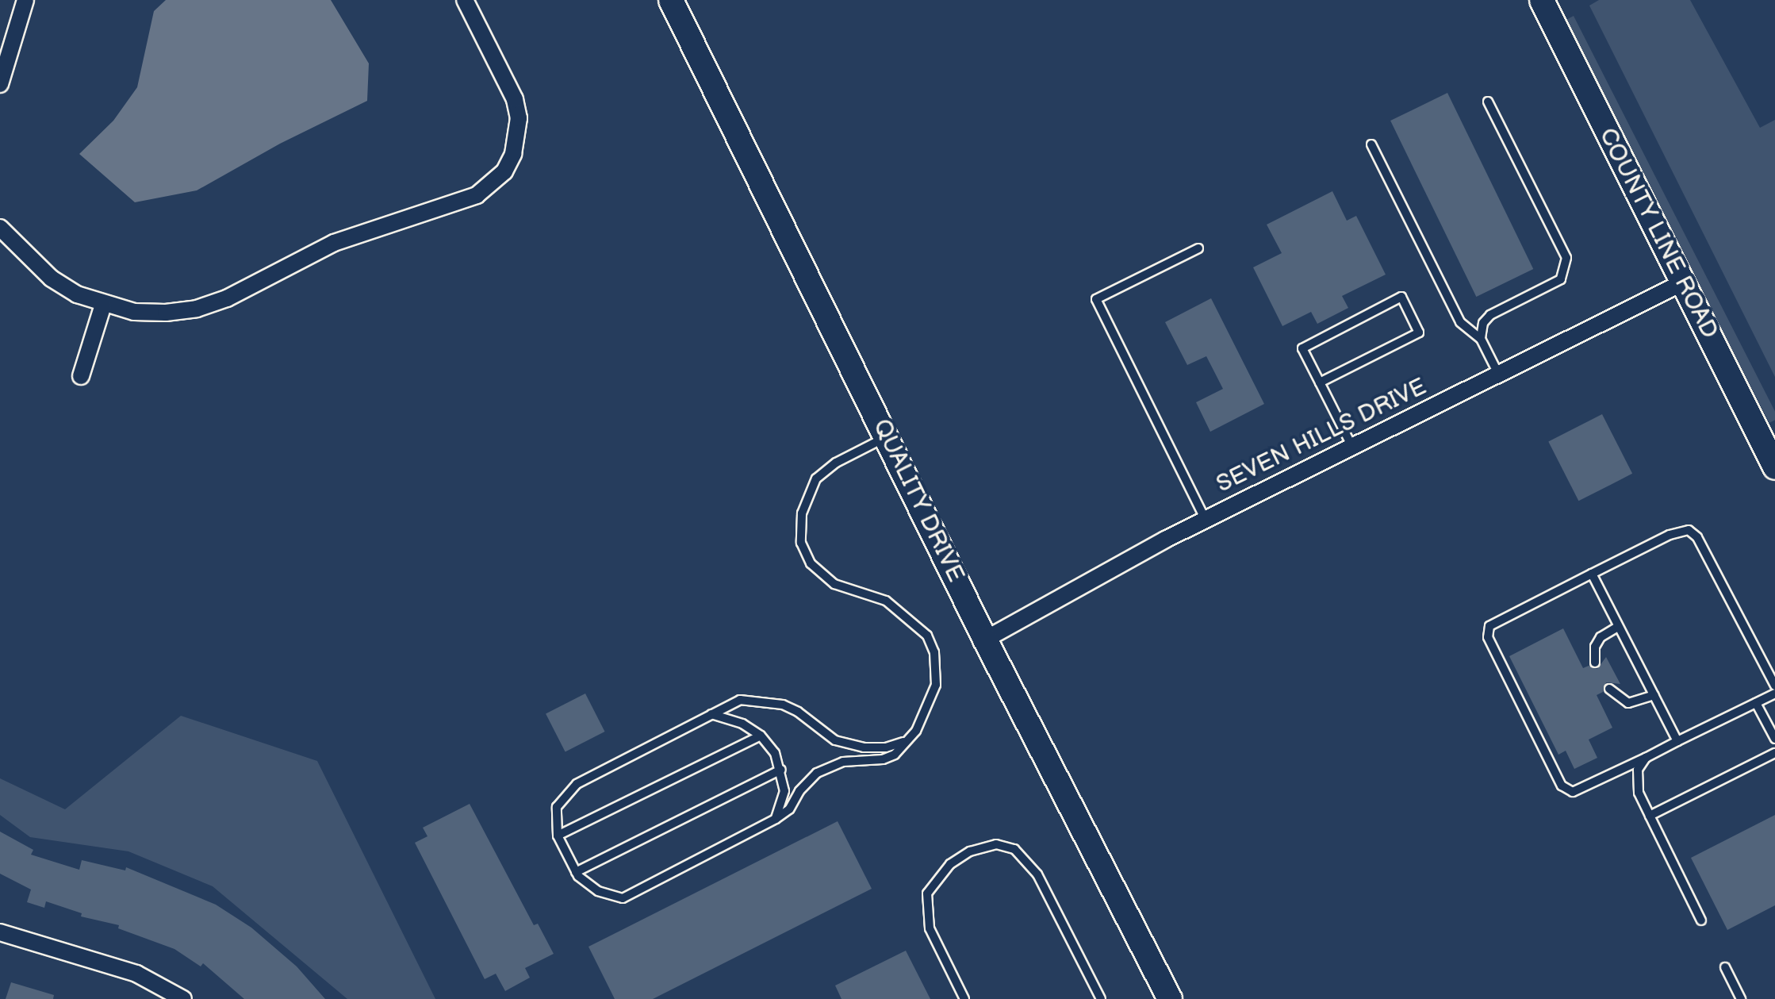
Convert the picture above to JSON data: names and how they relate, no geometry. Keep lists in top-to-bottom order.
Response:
{
  "streets": {
    "street": ["COUNTY LINE ROAD", "SEVEN HILLS DRIVE", "QUALITY DRIVE"]
  },
  "crossings": [
    ["COUNTY LINE ROAD", "SEVEN HILLS DRIVE"],
    ["SEVEN HILLS DRIVE", "QUALITY DRIVE"]
  ]
}
